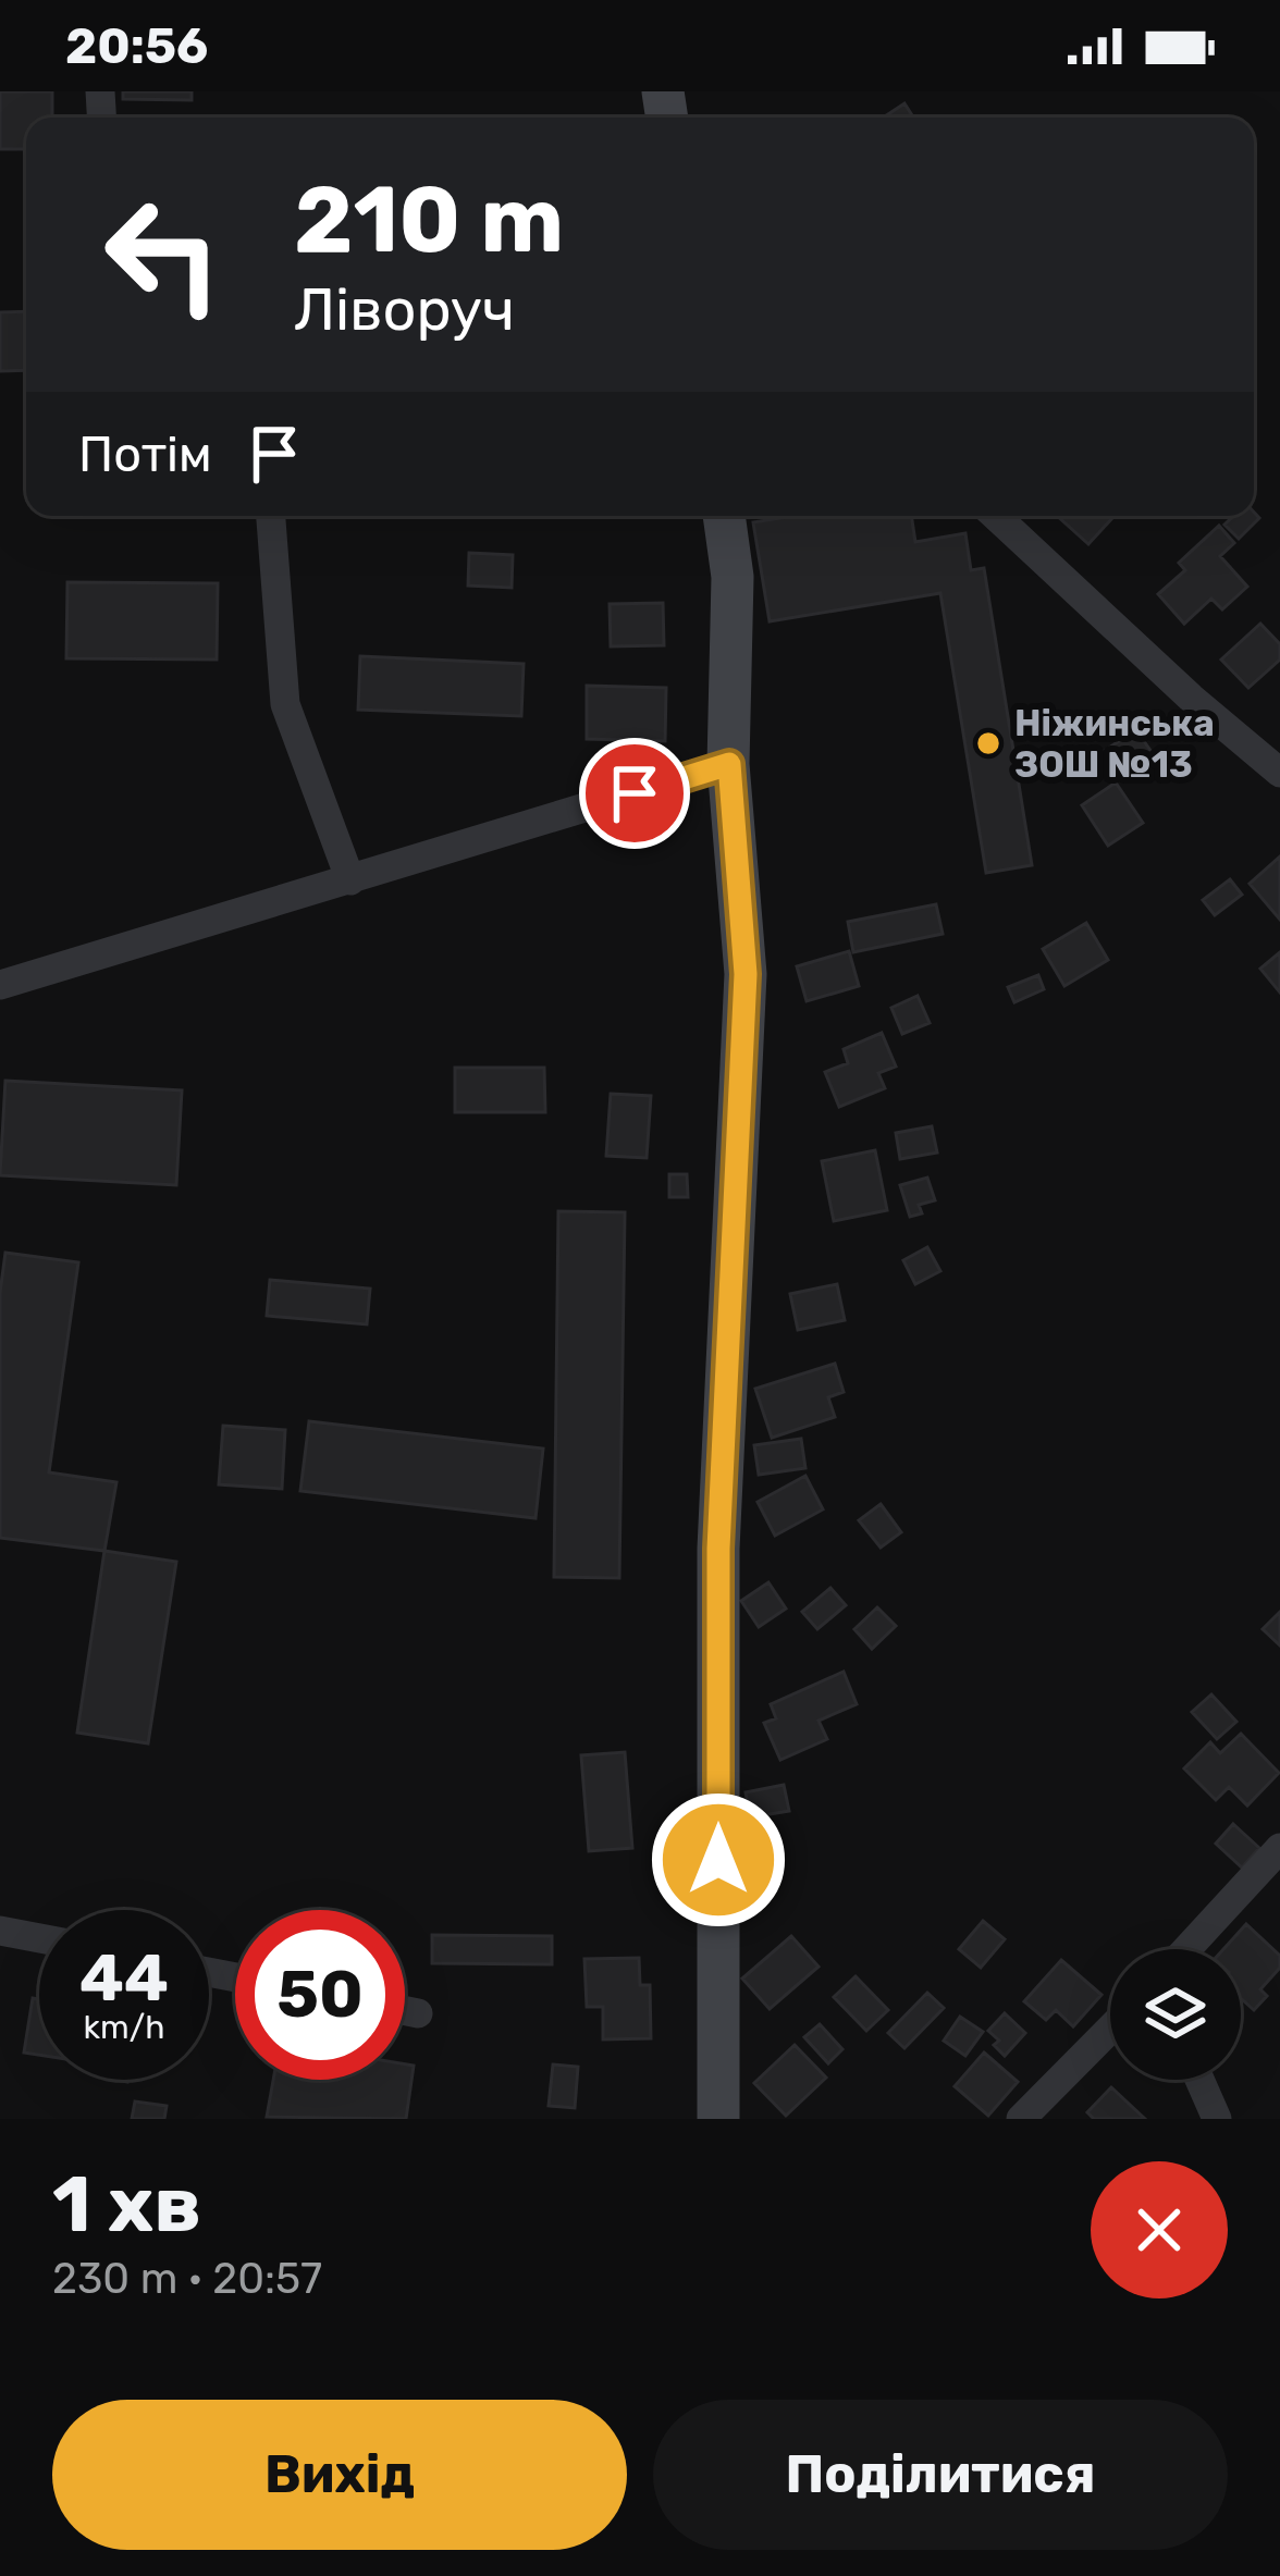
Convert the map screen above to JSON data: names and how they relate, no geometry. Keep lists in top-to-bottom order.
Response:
{
  "places": ["Ніжинська ЗОШ №13"],
  "page": {
    "status": "20:56",
    "turn": ["210 m", "Ліворуч"],
    "then": "Потім",
    "speed": "44 km/h",
    "limit": "50",
    "heading": ["1 хв", "230 m · 20:57"],
    "buttons": ["Вихід", "Поділитися"]
  }
}
